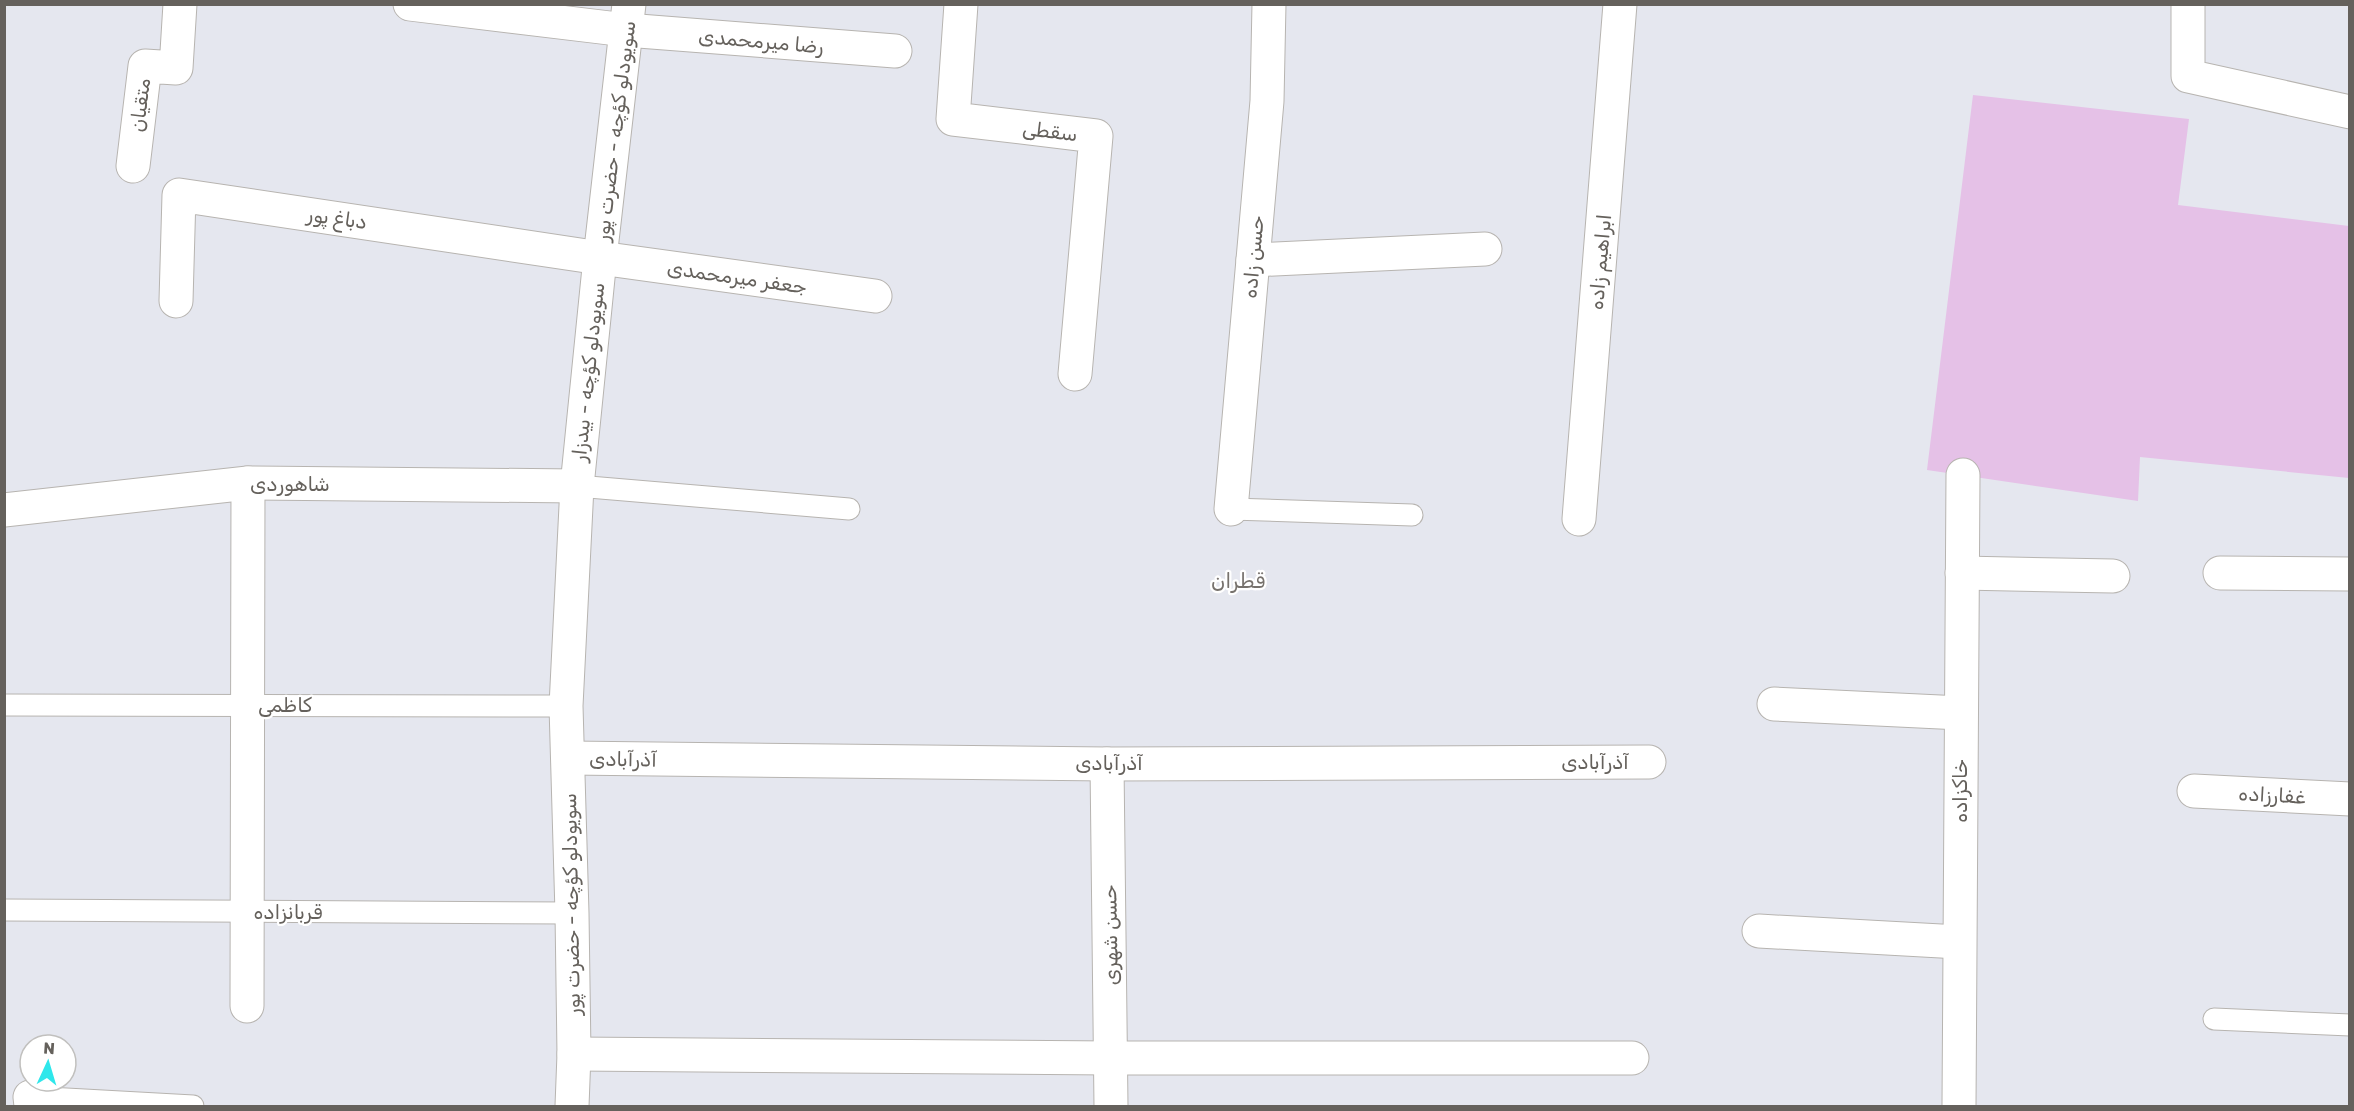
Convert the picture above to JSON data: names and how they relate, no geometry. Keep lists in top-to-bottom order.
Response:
{
  "streets": {
    "street": [
      "رضا میرمحمدی",
      "متقیان",
      "سویودلو کؤچه - حضرت پور",
      "سقطی",
      "دباغ پور",
      "حسن زاده",
      "ابراهیم زاده",
      "جعفر میرمحمدی",
      "سویودلو کؤچه - بیدزار",
      "شاهوردی",
      "آذرآبادی",
      "خاکزاده",
      "غفارزاده",
      "حسن شهری"
    ],
    "lane": ["کاظمی", "قربانزاده"]
  },
  "crossings": [
    ["رضا میرمحمدی", "سویودلو کؤچه - حضرت پور"],
    ["سویودلو کؤچه - حضرت پور", "دباغ پور"],
    ["سویودلو کؤچه - حضرت پور", "جعفر میرمحمدی"],
    ["سویودلو کؤچه - حضرت پور", "سویودلو کؤچه - بیدزار"],
    ["سویودلو کؤچه - حضرت پور", "شاهوردی"],
    ["سویودلو کؤچه - حضرت پور", "کاظمی"],
    ["سویودلو کؤچه - حضرت پور", "آذرآبادی"],
    ["سویودلو کؤچه - حضرت پور", "قربانزاده"],
    ["دباغ پور", "جعفر میرمحمدی"],
    ["دباغ پور", "سویودلو کؤچه - بیدزار"],
    ["جعفر میرمحمدی", "سویودلو کؤچه - بیدزار"],
    ["سویودلو کؤچه - بیدزار", "شاهوردی"],
    ["آذرآبادی", "حسن شهری"]
  ],
  "districts": ["قطران"],
  "north": "top"
}
